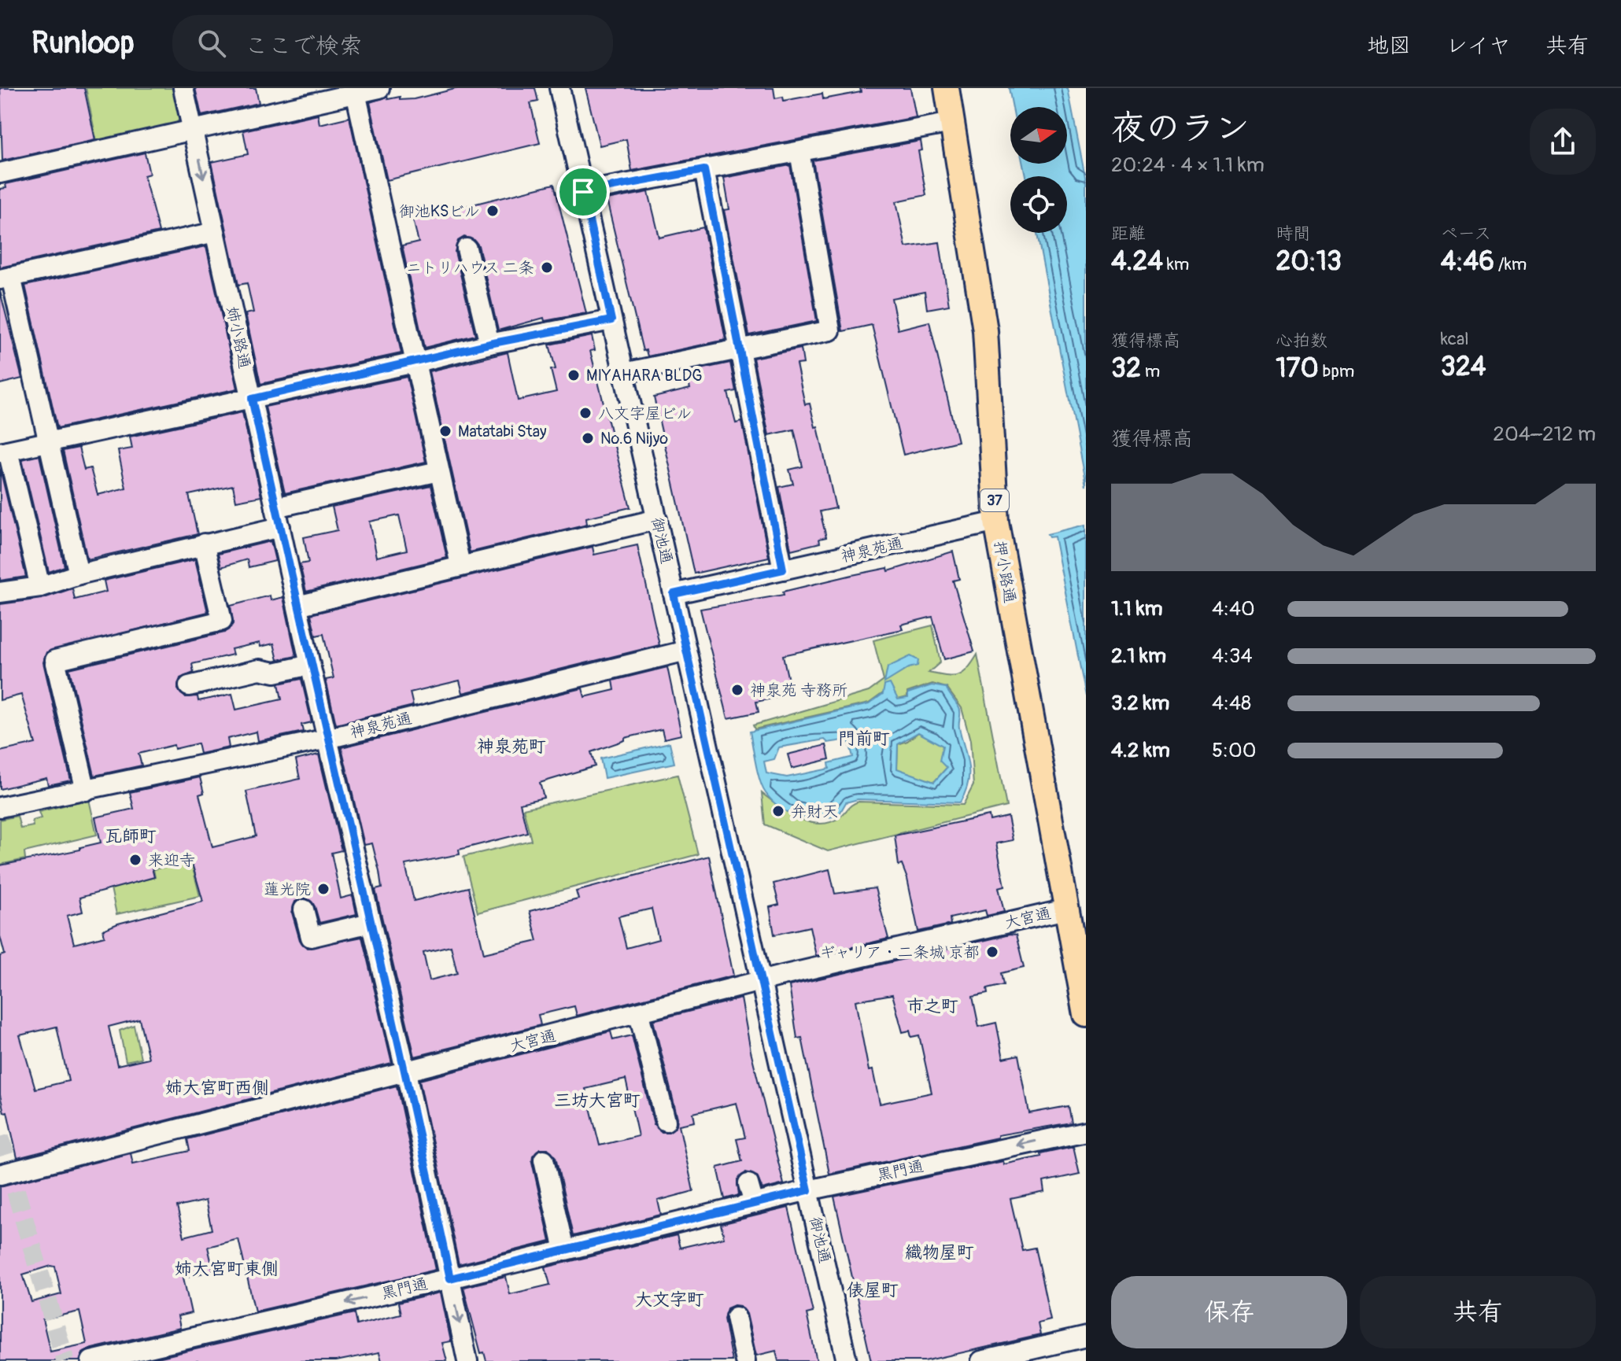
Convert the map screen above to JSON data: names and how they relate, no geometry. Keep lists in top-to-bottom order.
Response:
{
  "streets": {
    "main road": ["37", "押小路通"],
    "street": [
      "姉小路通",
      "御池通",
      "神泉苑通",
      "大宮通",
      "黒門通"
    ]
  },
  "crossings": [
    ["姉小路通", "神泉苑通"],
    ["姉小路通", "大宮通"],
    ["姉小路通", "黒門通"],
    ["御池通", "神泉苑通"],
    ["御池通", "大宮通"],
    ["御池通", "黒門通"],
    ["神泉苑通", "押小路通"],
    ["押小路通", "大宮通"]
  ],
  "one_way": ["黒門通"],
  "districts": [
    "門前町",
    "神泉苑町",
    "瓦師町",
    "市之町",
    "姉大宮町西側",
    "三坊大宮町",
    "織物屋町",
    "姉大宮町東側",
    "俵屋町",
    "大文字町"
  ],
  "places": [
    "御池KSビル",
    "ニトリハウス 二条",
    "MIYAHARA BLDG",
    "八文字屋ビル",
    "Matatabi Stay",
    "No.6 Nijyo",
    "神泉苑 寺務所",
    "弁財天",
    "来迎寺",
    "蓮光院",
    "ギャリア・二条城 京都"
  ],
  "north": "right",
  "page": {
    "header": "Runloop",
    "search": "ここで検索",
    "nav": ["地図", "レイヤ", "共有"],
    "heading": ["夜のラン", "20:24 · 4 × 1.1 km"],
    "stats": [
      ["距離", "4.24 km"],
      ["時間", "20:13"],
      ["ペース", "4:46 /km"],
      ["獲得標高", "32 m"],
      ["心拍数", "170 bpm"],
      ["kcal", "324"]
    ],
    "chart": ["獲得標高", "204–212 m"],
    "list": [
      {
        "name": "1.1 km",
        "note": "4:40"
      },
      {
        "name": "2.1 km",
        "note": "4:34"
      },
      {
        "name": "3.2 km",
        "note": "4:48"
      },
      {
        "name": "4.2 km",
        "note": "5:00"
      }
    ],
    "buttons": ["保存", "共有"]
  }
}
